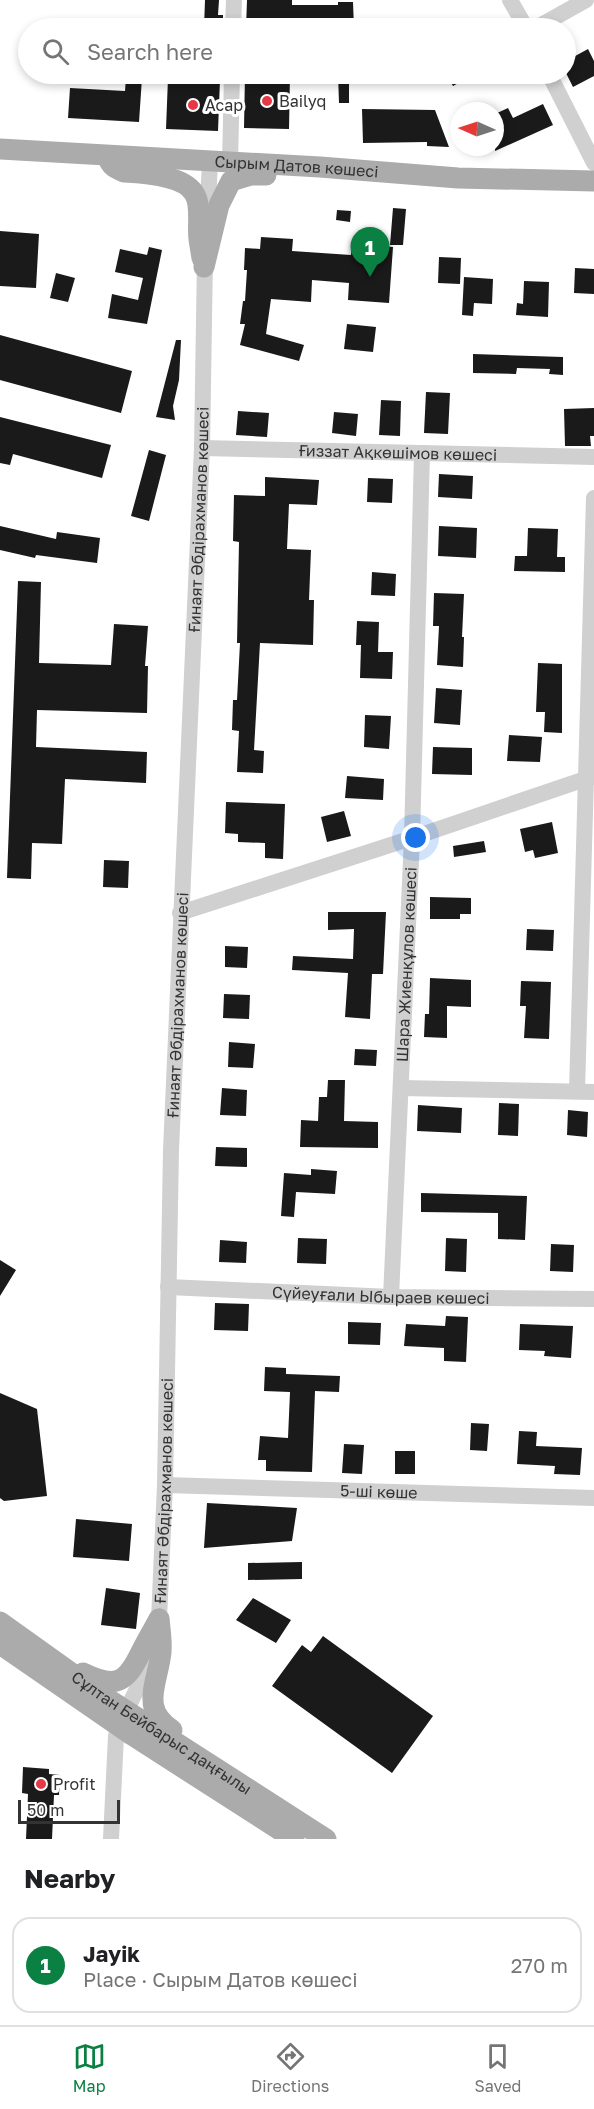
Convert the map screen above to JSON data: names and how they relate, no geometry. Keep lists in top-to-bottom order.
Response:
{
  "streets": {
    "main road": ["Сырым Датов көшесі", "Сұлтан Бейбарыс даңғылы"],
    "street": [
      "Ғиззат Ақкөшімов көшесi",
      "Ғинаят Әбдірахманов көшесі",
      "Шара Жиенқұлов көшесі",
      "Сүйеуғали Ыбыраев көшесi",
      "5-шi көше"
    ]
  },
  "crossings": [
    ["Сырым Датов көшесі", "Ғинаят Әбдірахманов көшесі"],
    ["Ғиззат Ақкөшімов көшесi", "Ғинаят Әбдірахманов көшесі"],
    ["Ғиззат Ақкөшімов көшесi", "Шара Жиенқұлов көшесі"],
    ["Ғинаят Әбдірахманов көшесі", "Сүйеуғали Ыбыраев көшесi"],
    ["Ғинаят Әбдірахманов көшесі", "5-шi көше"],
    ["Ғинаят Әбдірахманов көшесі", "Сұлтан Бейбарыс даңғылы"],
    ["Шара Жиенқұлов көшесі", "Сүйеуғали Ыбыраев көшесi"]
  ],
  "places": ["Bailyq", "Асар", "Profit"],
  "scale_bar": "50 m",
  "north": "left",
  "page": {
    "search": "Search here",
    "pins": "1",
    "scale": "50 m",
    "heading": "Nearby",
    "list": [
      {
        "mark": "1",
        "name": "Jayik",
        "note": "Place · Сырым Датов көшесі",
        "value": "270 m"
      }
    ],
    "nav": ["Map", "Directions", "Saved"]
  }
}
